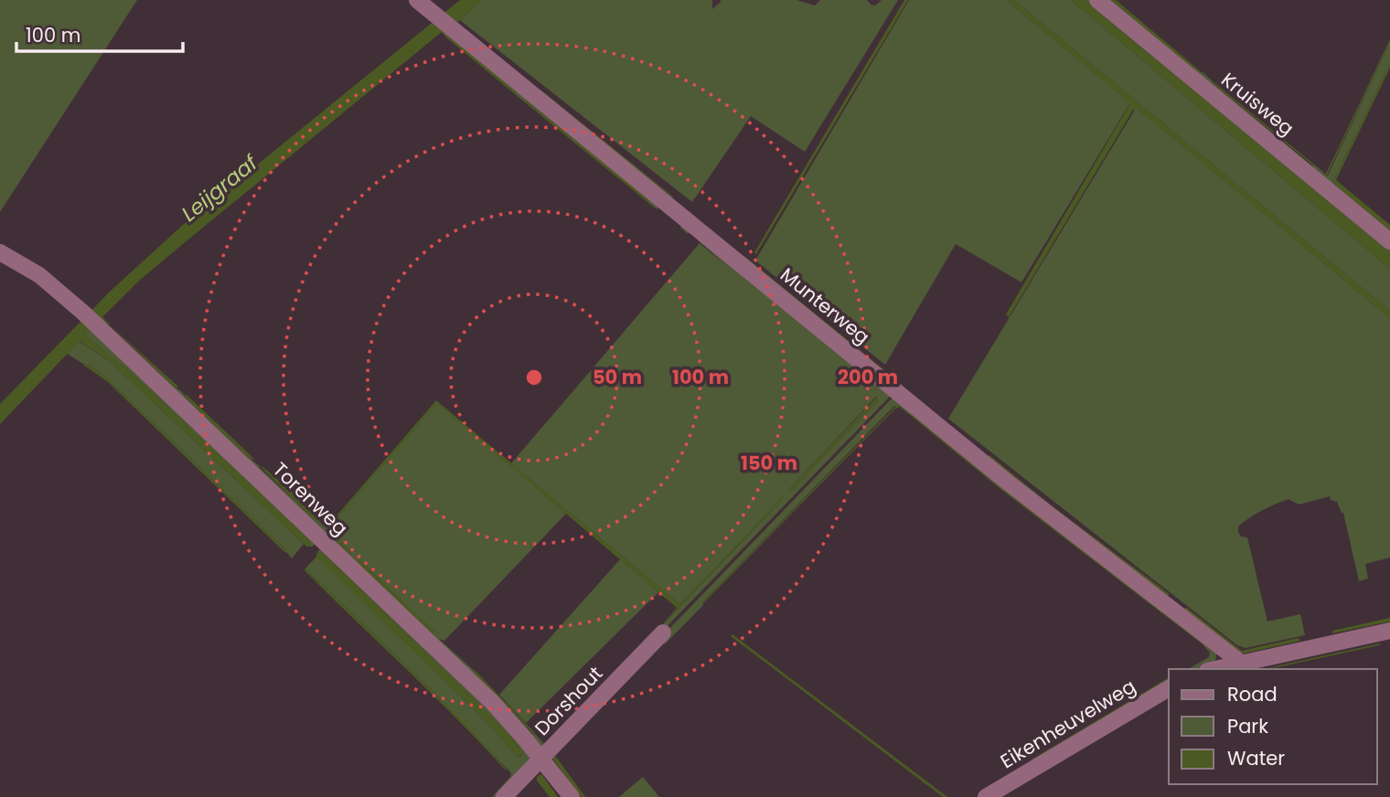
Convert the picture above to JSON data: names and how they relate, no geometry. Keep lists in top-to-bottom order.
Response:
{
  "streets": {
    "street": [
      "Kruisweg",
      "Munterweg",
      "Torenweg",
      "Dorshout",
      "Eikenheuvelweg"
    ]
  },
  "crossings": [
    ["Torenweg", "Dorshout"]
  ],
  "water": ["Leijgraaf"],
  "legend": ["Road", "Park", "Water"],
  "scale_bar": "100 m",
  "rings": [
    "50 m",
    "100 m",
    "200 m",
    "150 m"
  ]
}
